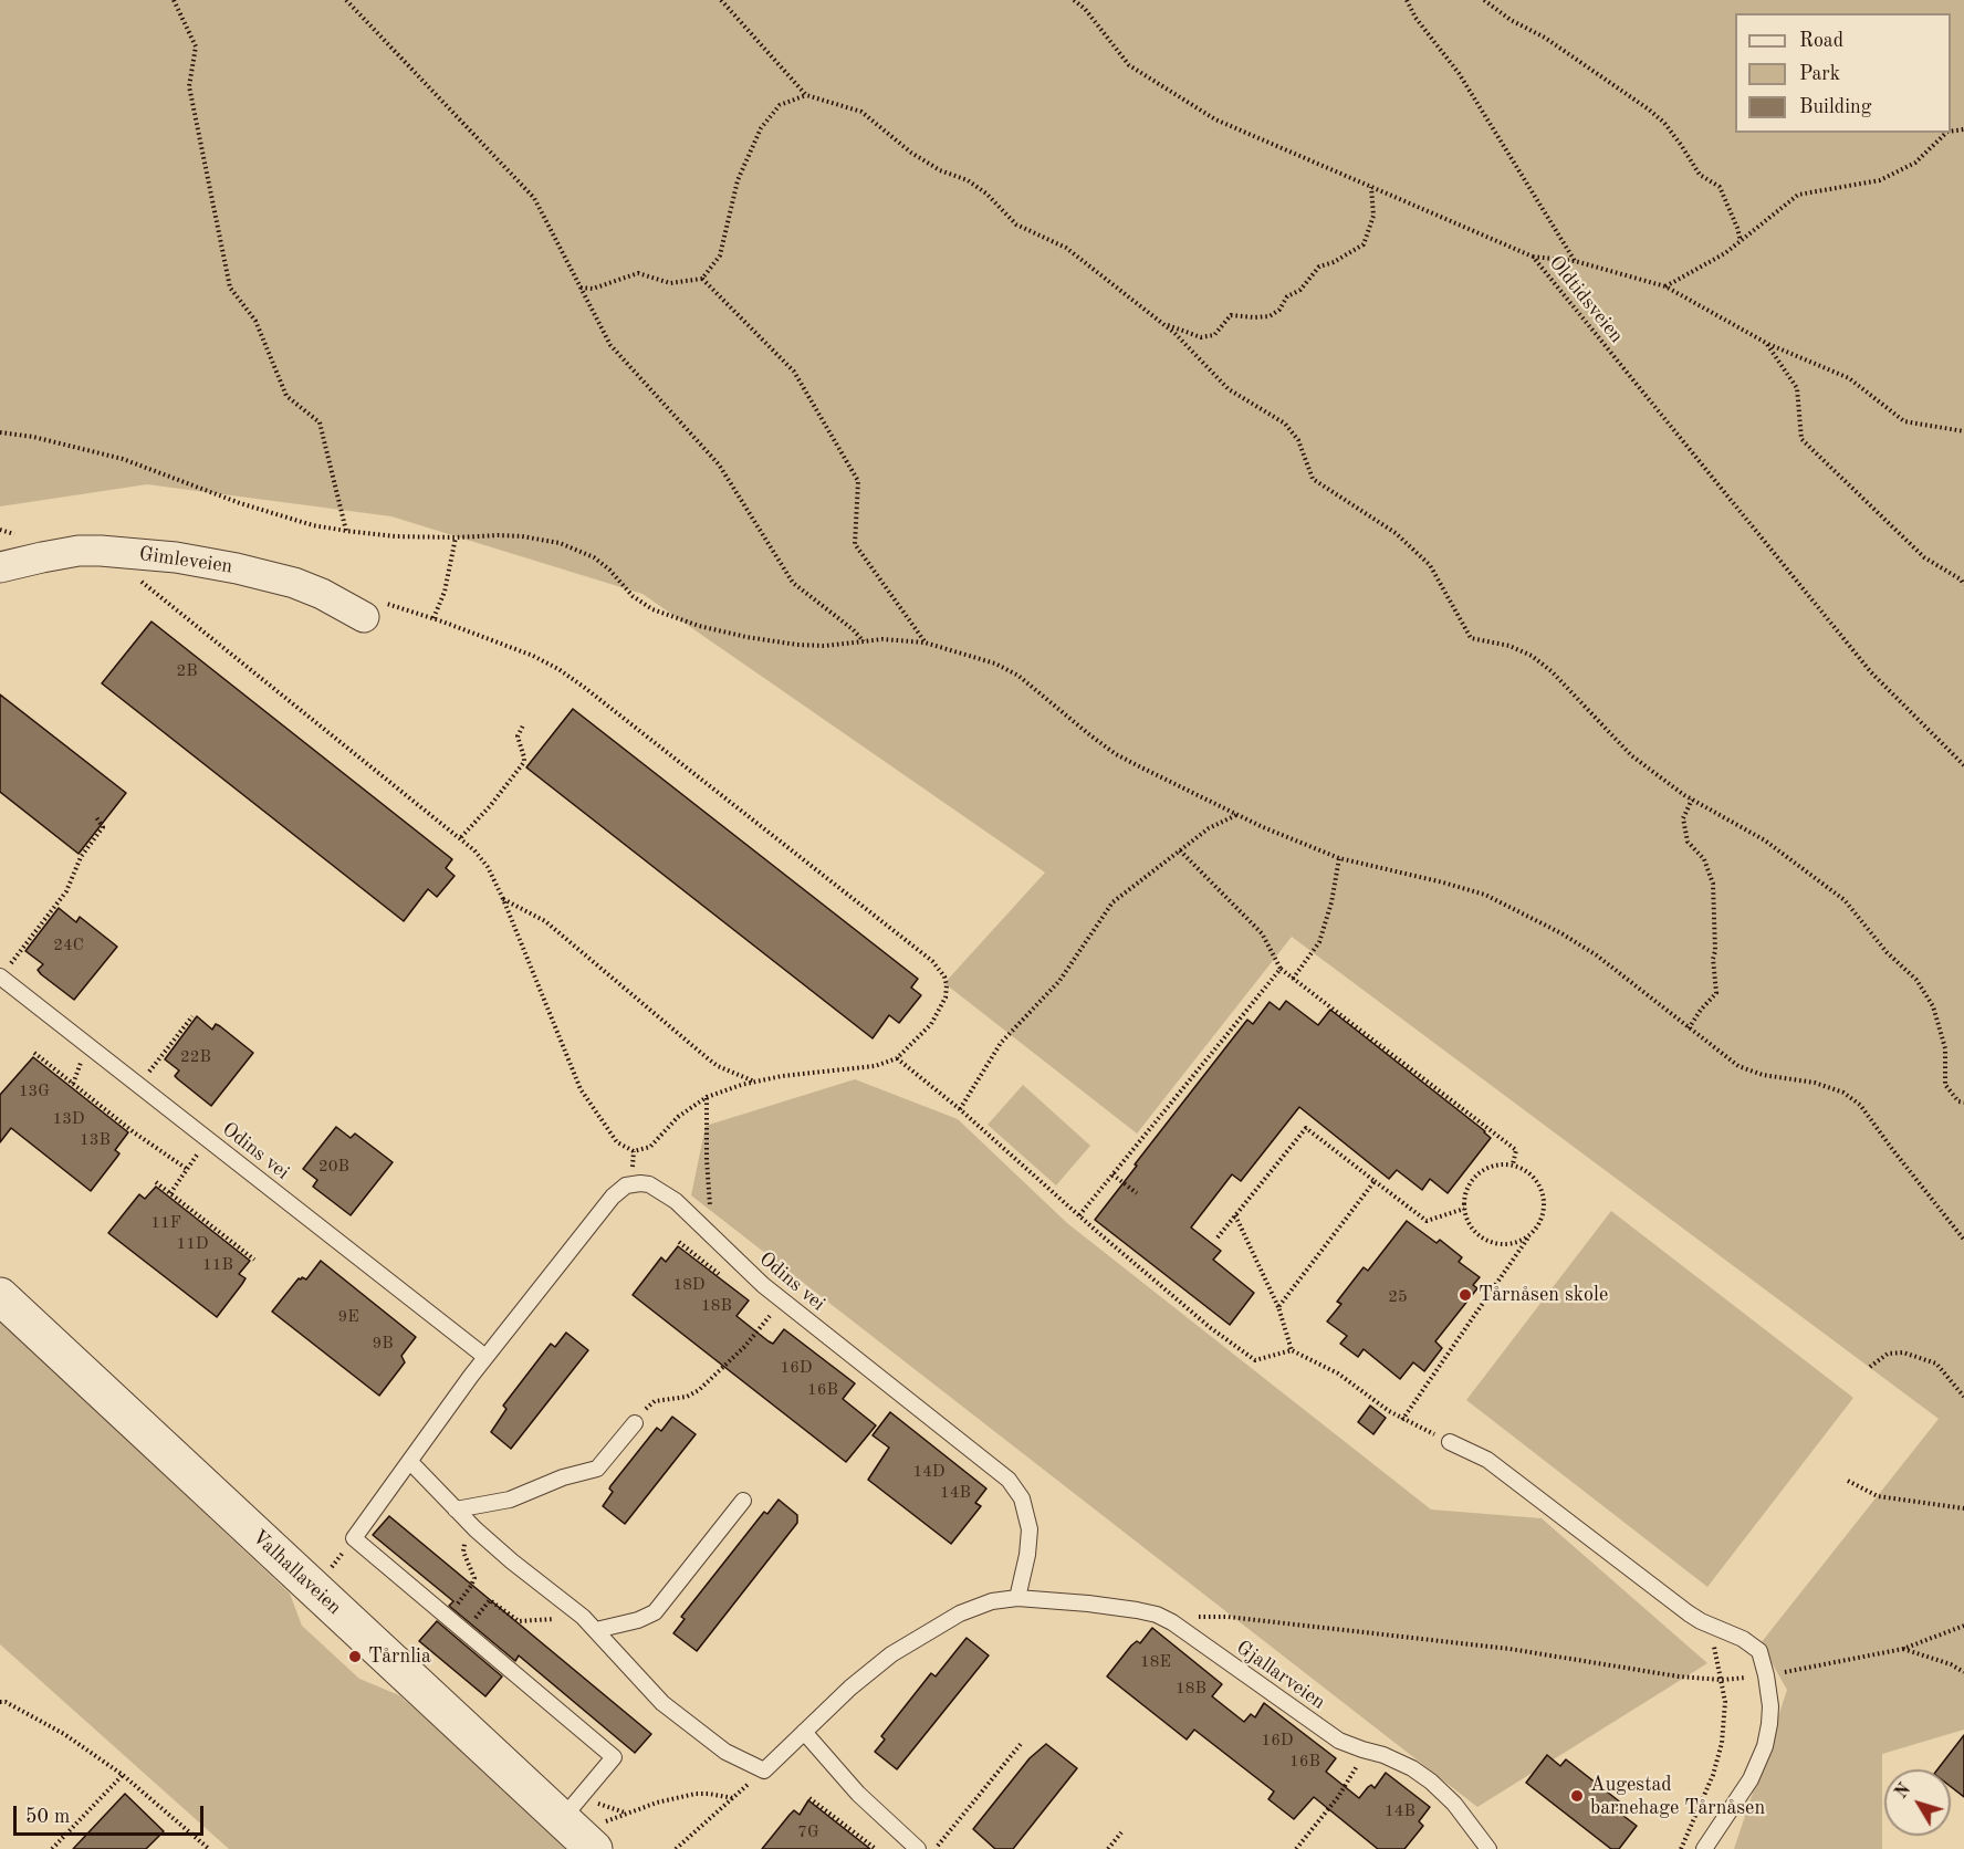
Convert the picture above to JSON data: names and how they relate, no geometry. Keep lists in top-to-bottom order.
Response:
{
  "streets": {
    "street": ["Gimleveien", "Valhallaveien"],
    "lane": ["Odins vei", "Gjallarveien"],
    "path": ["Oldtidsveien"]
  },
  "crossings": [
    ["Odins vei", "Gjallarveien"]
  ],
  "places": ["Tårnåsen skole", "Tårnlia", "Augestad barnehage Tårnåsen"],
  "house_numbers": [
    "2B",
    "24C",
    "22B",
    "13G",
    "13D",
    "13B",
    "20B",
    "11F",
    "11D",
    "11B",
    "18D",
    "25",
    "18B",
    "9E",
    "9B",
    "16D",
    "16B",
    "14D",
    "14B",
    "18E",
    "18B",
    "16D",
    "16B",
    "14B",
    "7G"
  ],
  "legend": ["Road", "Park", "Building"],
  "scale_bar": "50 m",
  "north": "top left"
}
